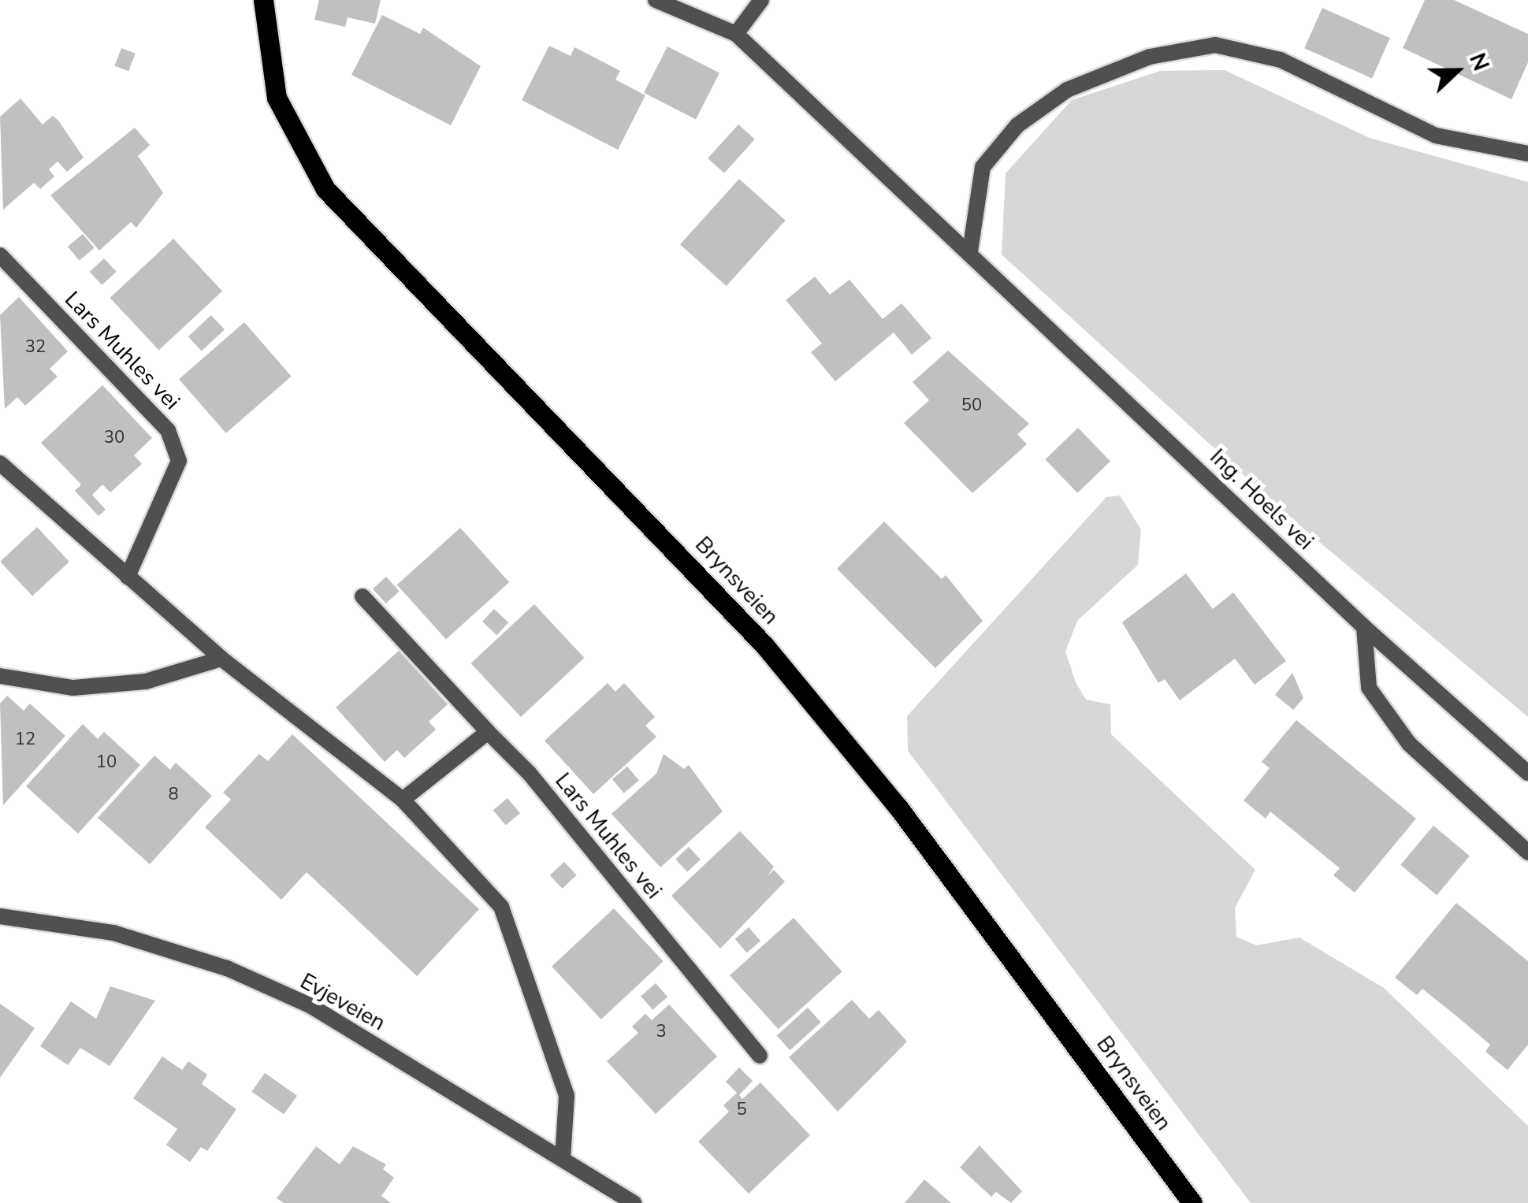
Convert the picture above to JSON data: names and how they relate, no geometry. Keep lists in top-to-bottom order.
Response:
{
  "streets": {
    "main road": ["Brynsveien"],
    "street": ["Lars Muhles vei", "Ing. Hoels vei", "Evjeveien"]
  },
  "house_numbers": [
    "32",
    "50",
    "30",
    "12",
    "10",
    "8",
    "3",
    "5"
  ],
  "north": "right"
}
